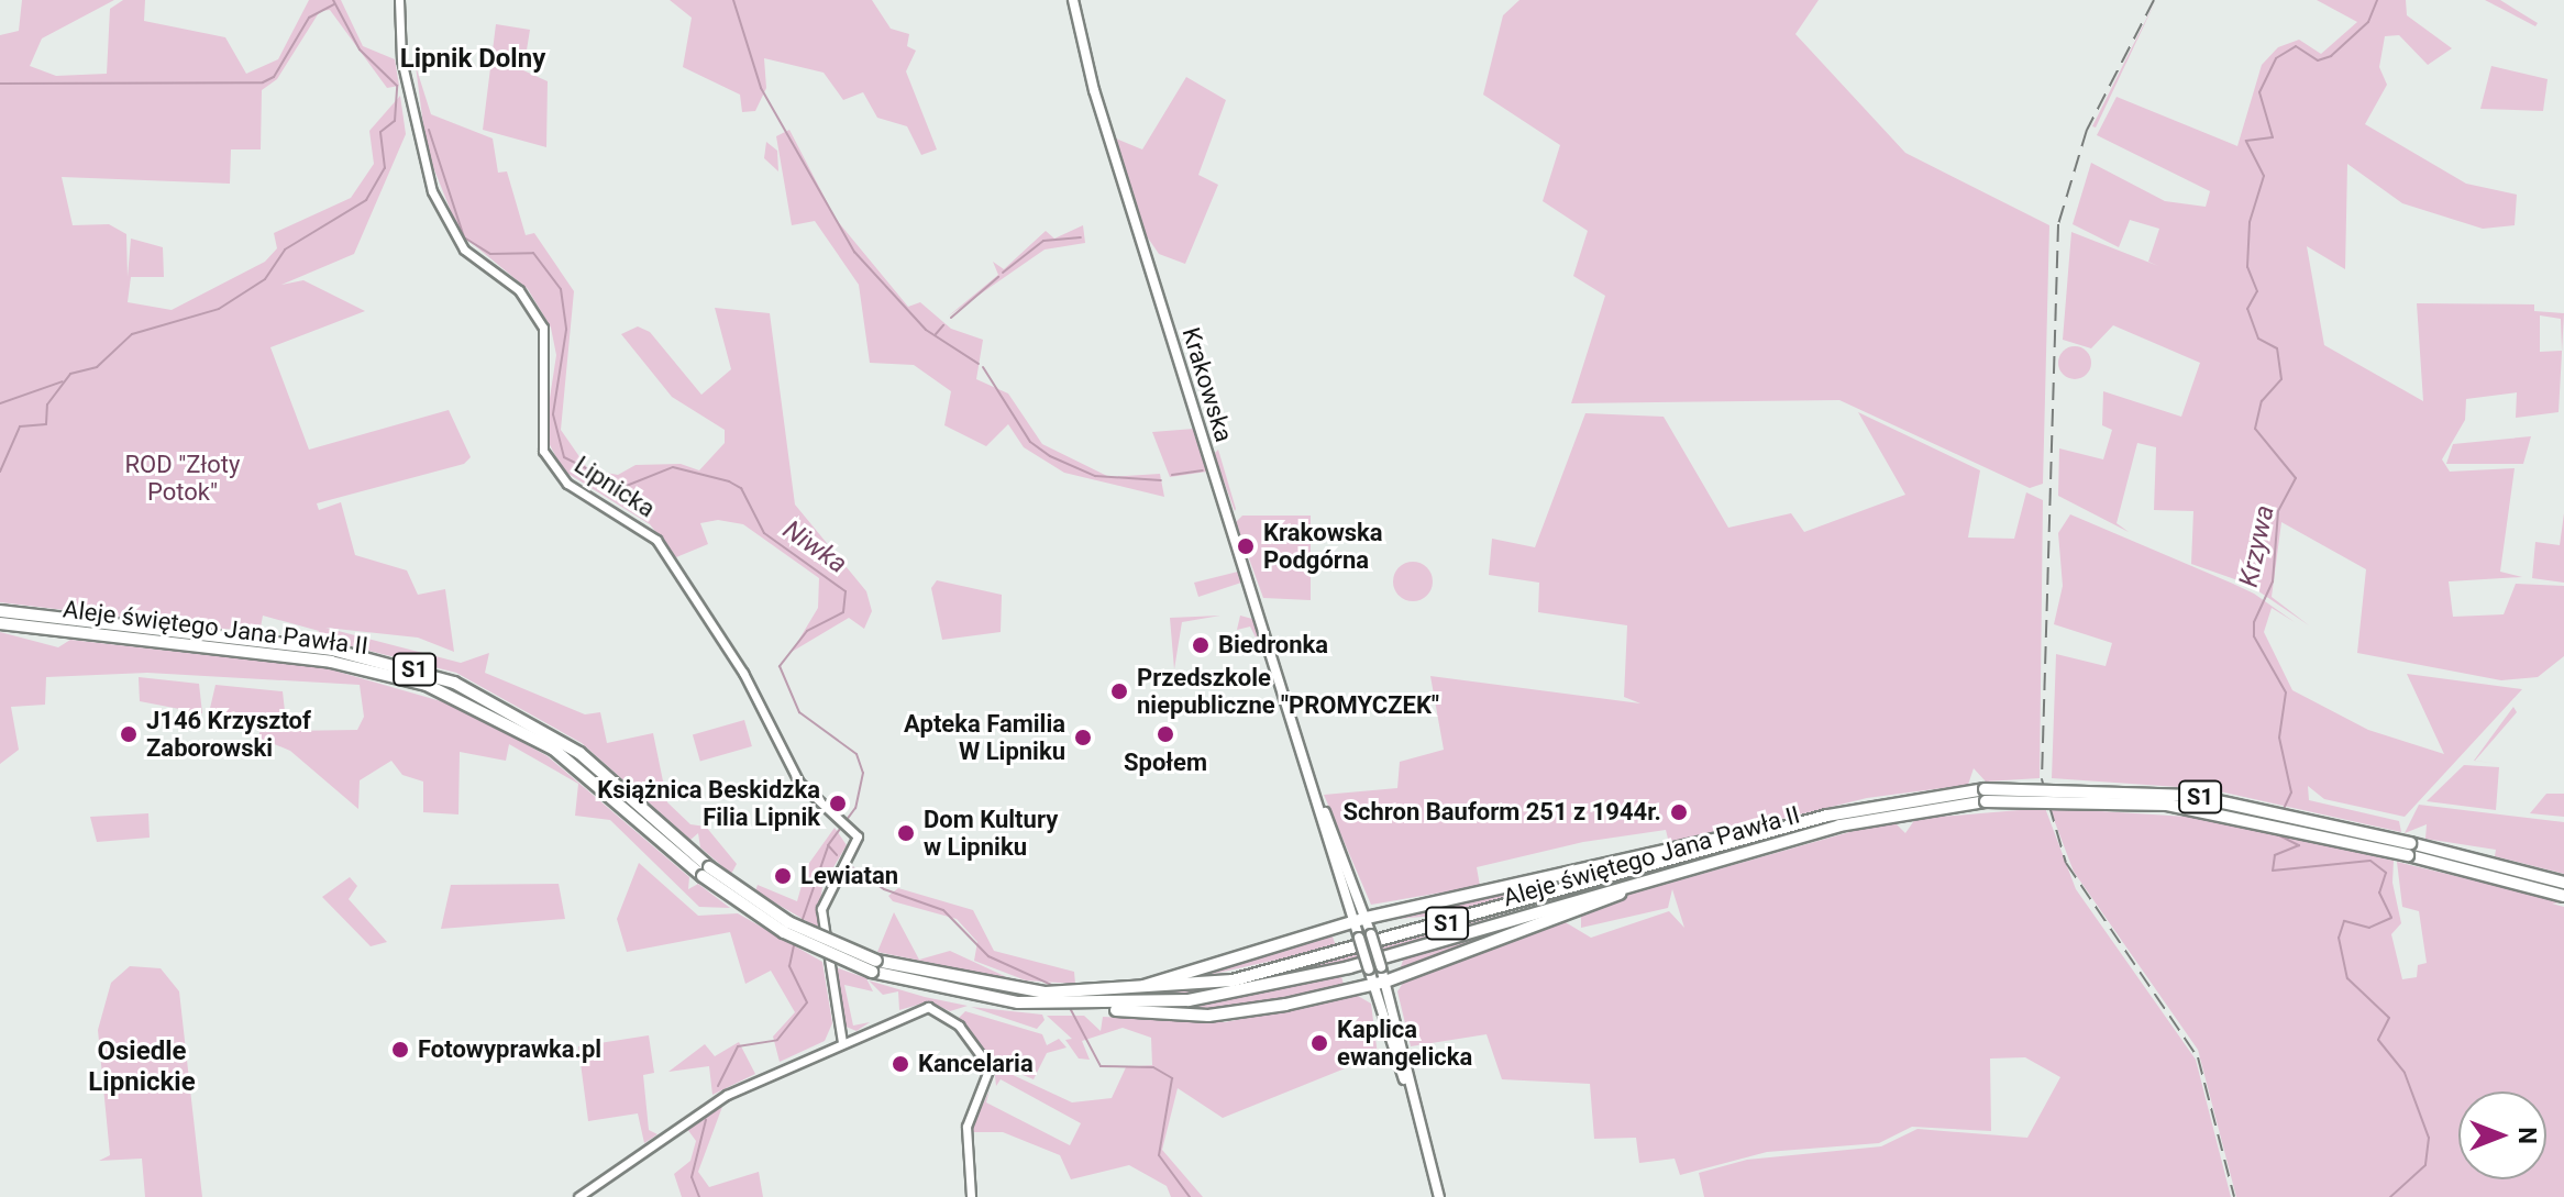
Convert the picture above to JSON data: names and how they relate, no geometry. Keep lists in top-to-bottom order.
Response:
{
  "streets": {
    "highway": ["Aleje świętego Jana Pawła II", "S1"],
    "main road": ["Krakowska"],
    "street": ["Lipnicka"]
  },
  "districts": ["Lipnik Dolny", "Osiedle Lipnickie"],
  "water": ["Krzywa", "Niwka"],
  "parks": ["ROD \"Złoty Potok\""],
  "places": [
    "Krakowska Podgórna",
    "Biedronka",
    "Przedszkole niepubliczne \"PROMYCZEK\"",
    "J146 Krzysztof Zaborowski",
    "Społem",
    "Apteka Familia W Lipniku",
    "Książnica Beskidzka Filia Lipnik",
    "Schron Bauform 251 z 1944r.",
    "Dom Kultury w Lipniku",
    "Lewiatan",
    "Kaplica ewangelicka",
    "Fotowyprawka.pl",
    "Kancelaria"
  ],
  "north": "right"
}
